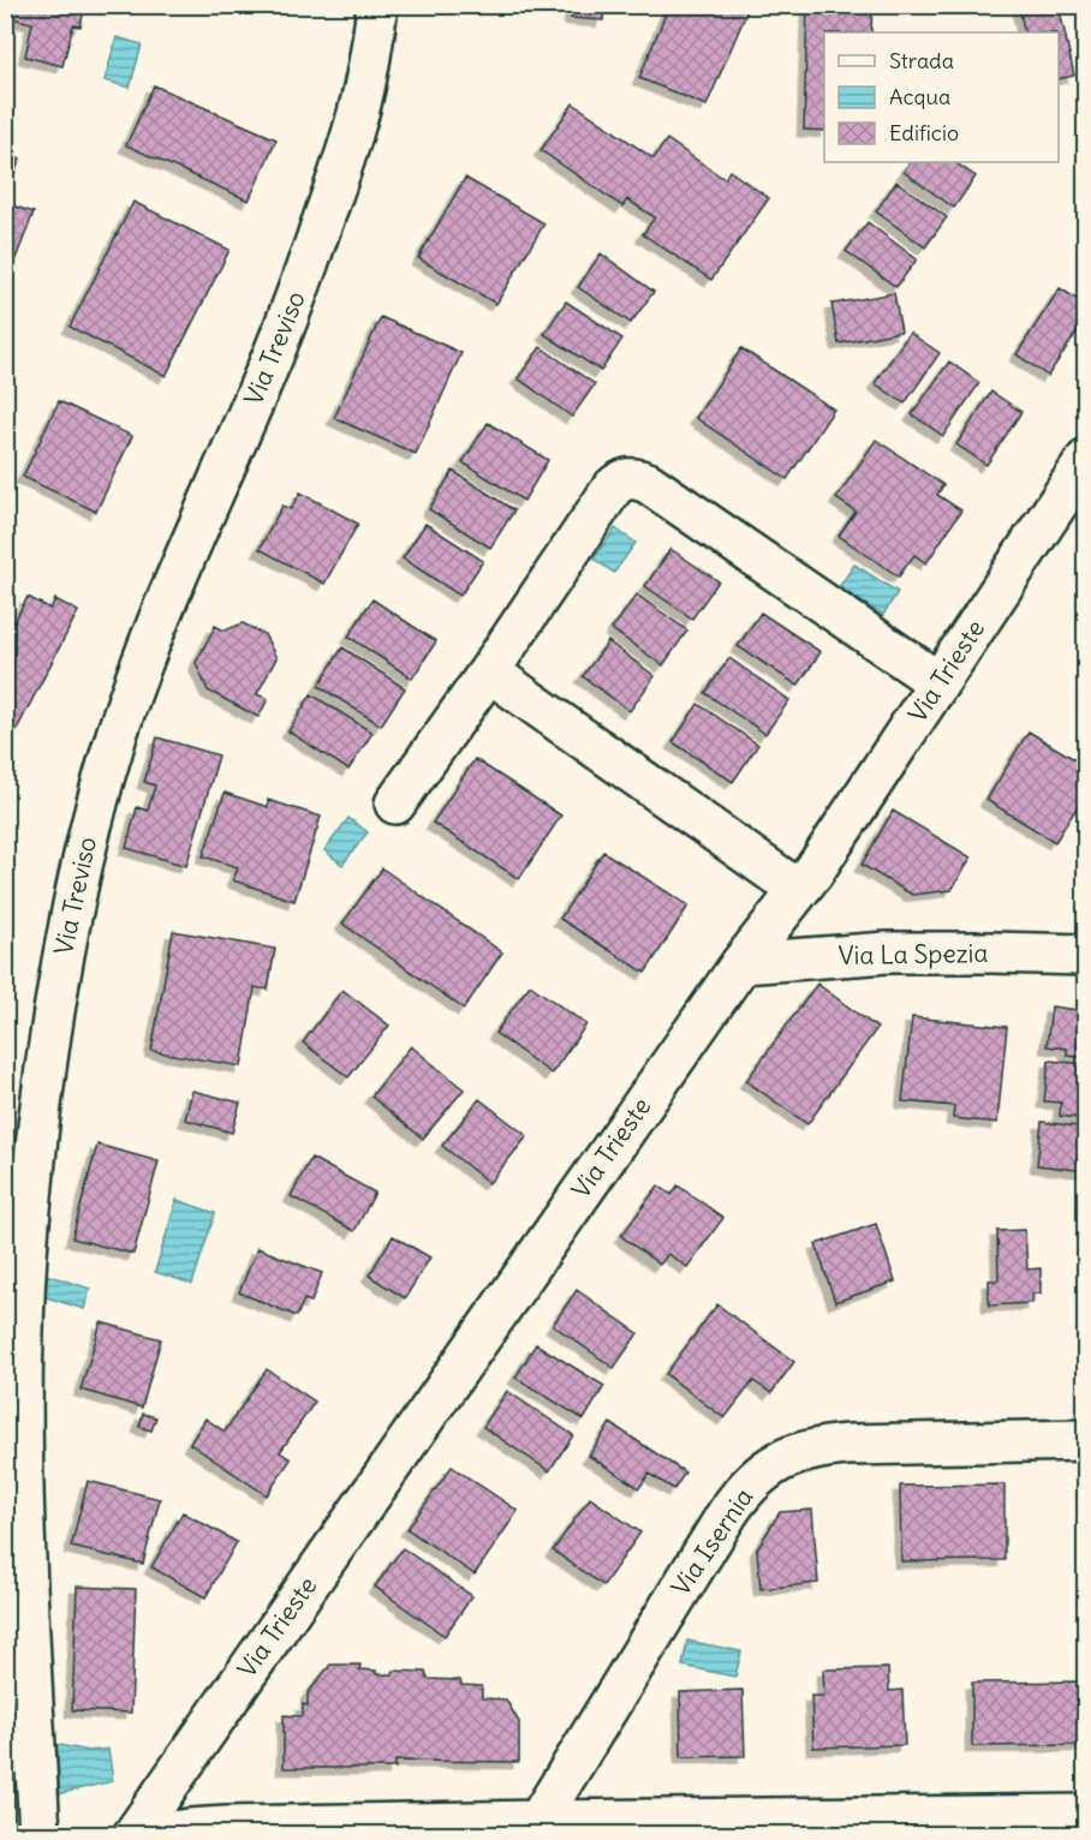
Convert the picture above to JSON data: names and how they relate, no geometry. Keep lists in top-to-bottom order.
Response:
{
  "streets": {
    "street": [
      "Via Treviso",
      "Via Trieste",
      "Via La Spezia",
      "Via Isernia"
    ]
  },
  "crossings": [
    ["Via Trieste", "Via La Spezia"]
  ],
  "legend": ["Strada", "Acqua", "Edificio"]
}
